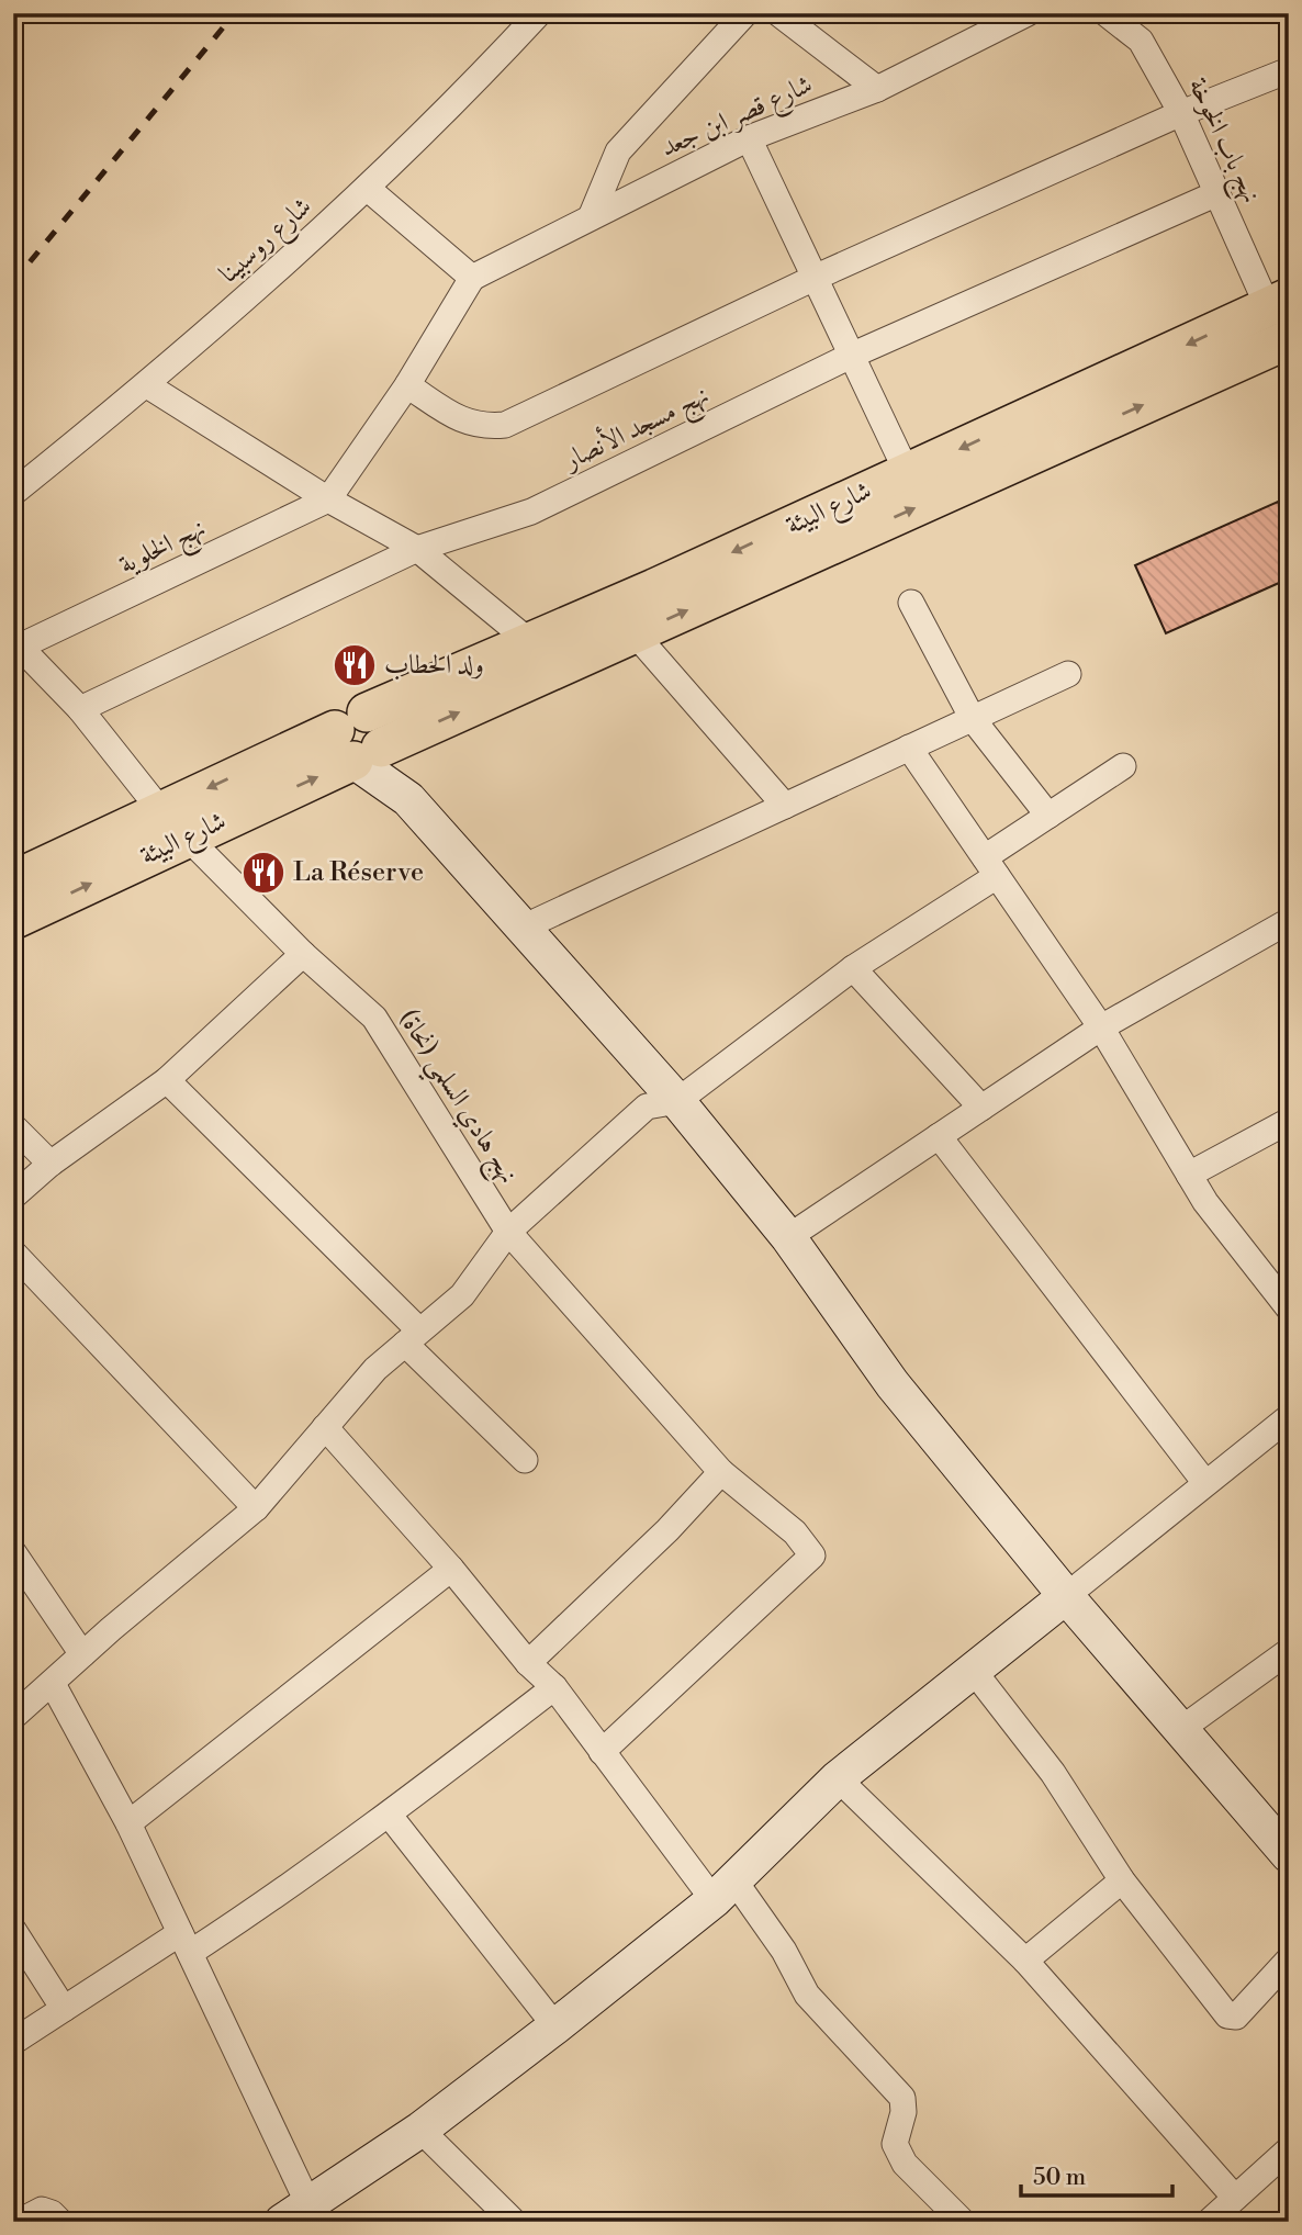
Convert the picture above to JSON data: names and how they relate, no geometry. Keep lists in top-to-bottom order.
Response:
{
  "streets": {
    "main road": ["شارع البيئة"],
    "street": [
      "شارع قصر ابن جعد",
      "نهج باب الخوخة",
      "شارع روسبينا",
      "نهج مسجد الأنصار",
      "نهج الخلوية",
      "نهج هادي السلمي (نحاة)"
    ]
  },
  "crossings": [
    ["نهج باب الخوخة", "نهج مسجد الأنصار"],
    ["نهج باب الخوخة", "شارع البيئة"],
    ["شارع البيئة", "نهج هادي السلمي (نحاة)"]
  ],
  "places": {
    "restaurant": ["ولد الحطاب", "La Réserve"]
  },
  "scale_bar": "50 m"
}
